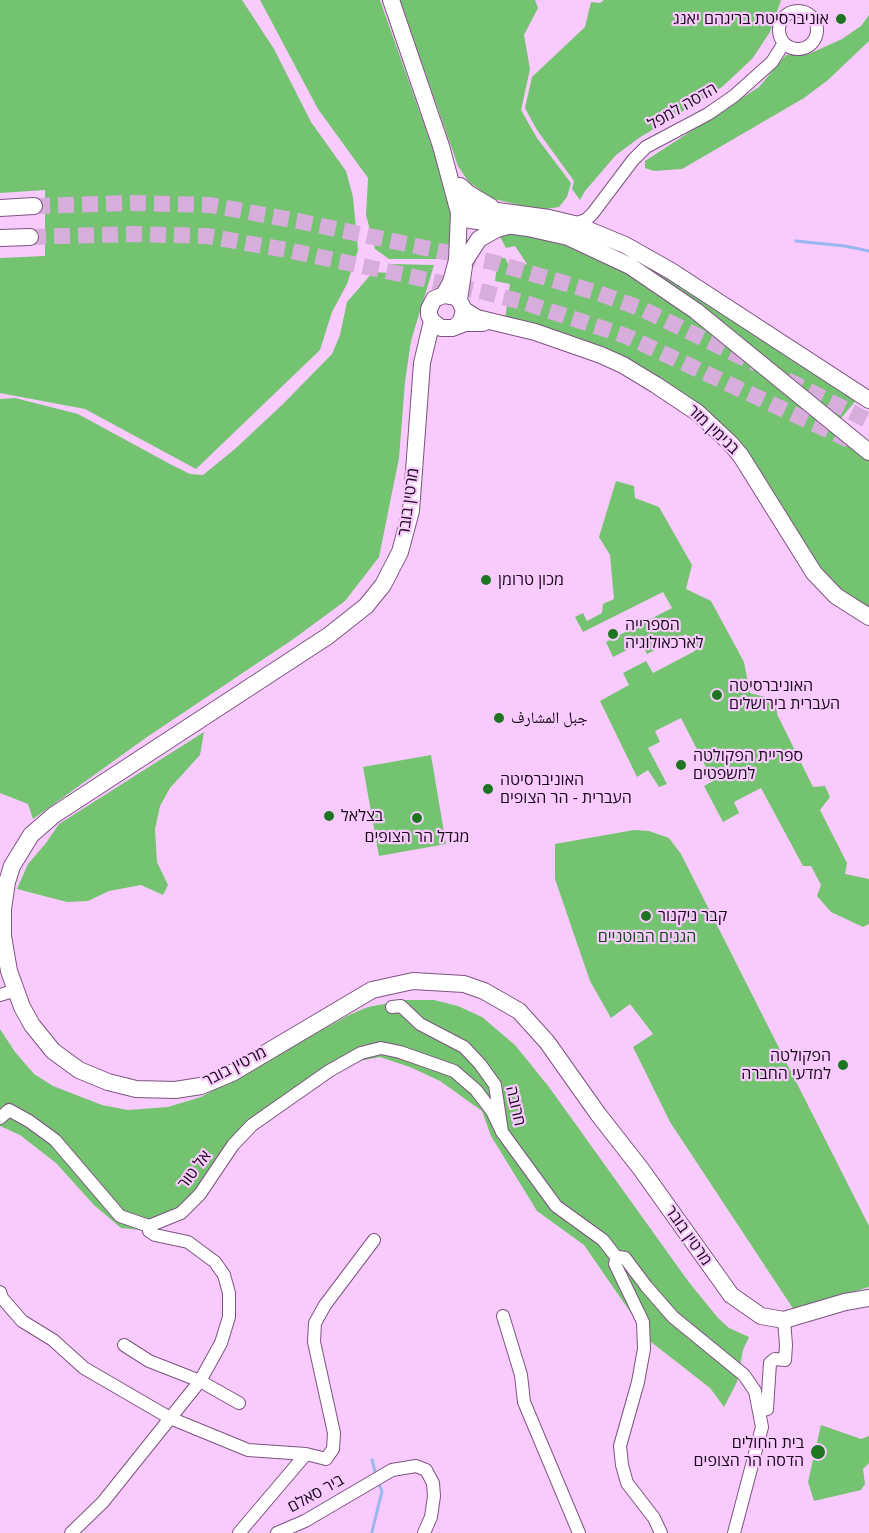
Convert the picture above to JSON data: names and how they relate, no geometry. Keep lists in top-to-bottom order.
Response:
{
  "streets": {
    "street": [
      "הדסה למפל",
      "בנימין מזר",
      "מרטין בובר",
      "חרובה",
      "אל טור",
      "ביר סאלם"
    ]
  },
  "crossings": [
    ["בנימין מזר", "מרטין בובר"],
    ["חרובה", "אל טור"]
  ],
  "parks": ["הגנים הבוטניים"],
  "places": [
    "אוניברסיטת בריגהם יאנג",
    "מכון טרומן",
    "הספרייה לארכאולוגיה",
    "האוניברסיטה העברית בירושלים",
    "جبل المشارف",
    "ספריית הפקולטה למשפטים",
    "האוניברסיטה העברית - הר הצופים",
    "בצלאל",
    "מגדל הר הצופים",
    "קבר ניקנור",
    "הפקולטה למדעי החברה",
    "בית החולים הדסה הר הצופים"
  ]
}
